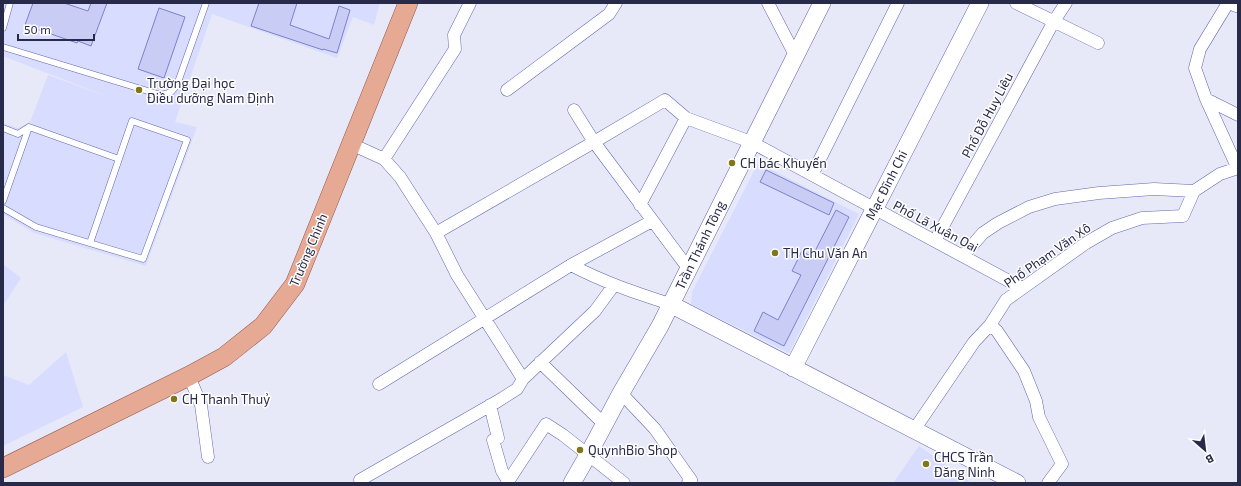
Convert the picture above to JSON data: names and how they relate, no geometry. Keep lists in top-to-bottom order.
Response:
{
  "streets": {
    "main road": ["Trường Chinh"],
    "street": [
      "Phố Đỗ Huy Liêu",
      "Mạc Đĩnh Chi",
      "Phố Lã Xuân Oai",
      "Trần Thánh Tông",
      "Phố Phạm Văn Xô"
    ]
  },
  "crossings": [
    ["Phố Đỗ Huy Liêu", "Phố Lã Xuân Oai"],
    ["Mạc Đĩnh Chi", "Phố Lã Xuân Oai"],
    ["Phố Lã Xuân Oai", "Trần Thánh Tông"],
    ["Phố Lã Xuân Oai", "Phố Phạm Văn Xô"]
  ],
  "places": [
    "Trường Đại học Điều dưỡng Nam Định",
    "CH bác Khuyến",
    "TH Chu Văn An",
    "CH Thanh Thuỷ",
    "QuynhBio Shop",
    "CHCS Trần Đăng Ninh"
  ],
  "scale_bar": "50 m",
  "north": "bottom right"
}
